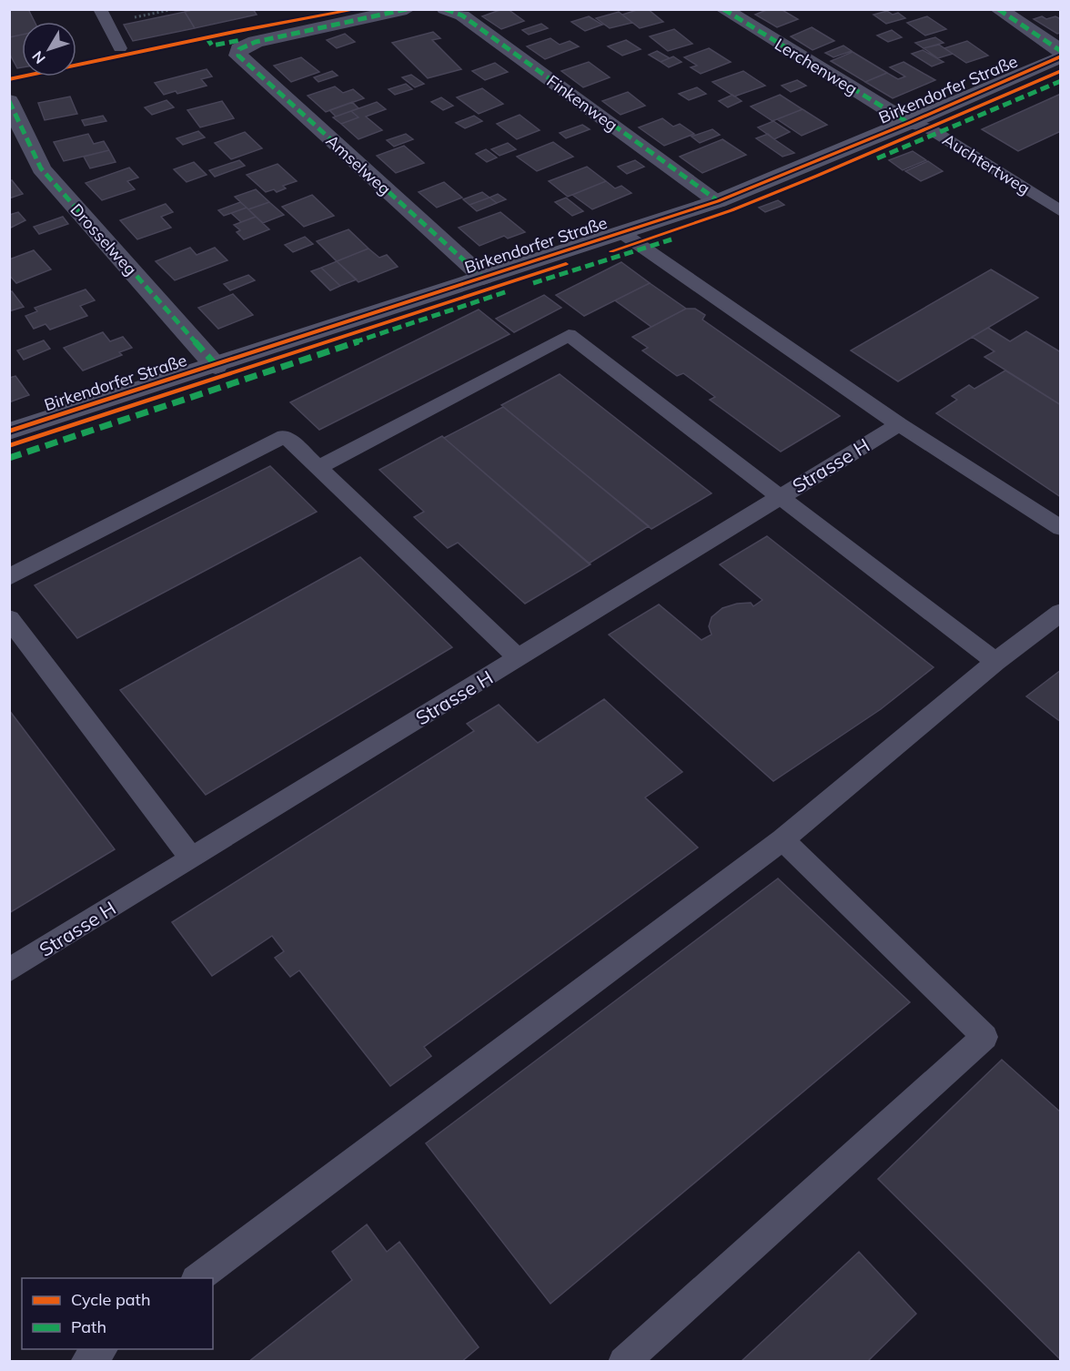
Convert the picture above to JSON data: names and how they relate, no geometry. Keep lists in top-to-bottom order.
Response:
{
  "streets": {
    "street": [
      "Lerchenweg",
      "Birkendorfer Straße",
      "Finkenweg",
      "Amselweg",
      "Drosselweg"
    ],
    "lane": ["Auchtertweg", "Strasse H"]
  },
  "crossings": [
    ["Lerchenweg", "Birkendorfer Straße"],
    ["Lerchenweg", "Auchtertweg"],
    ["Birkendorfer Straße", "Finkenweg"],
    ["Birkendorfer Straße", "Auchtertweg"],
    ["Birkendorfer Straße", "Amselweg"],
    ["Birkendorfer Straße", "Drosselweg"]
  ],
  "legend": ["Cycle path", "Path"],
  "north": "bottom left"
}
